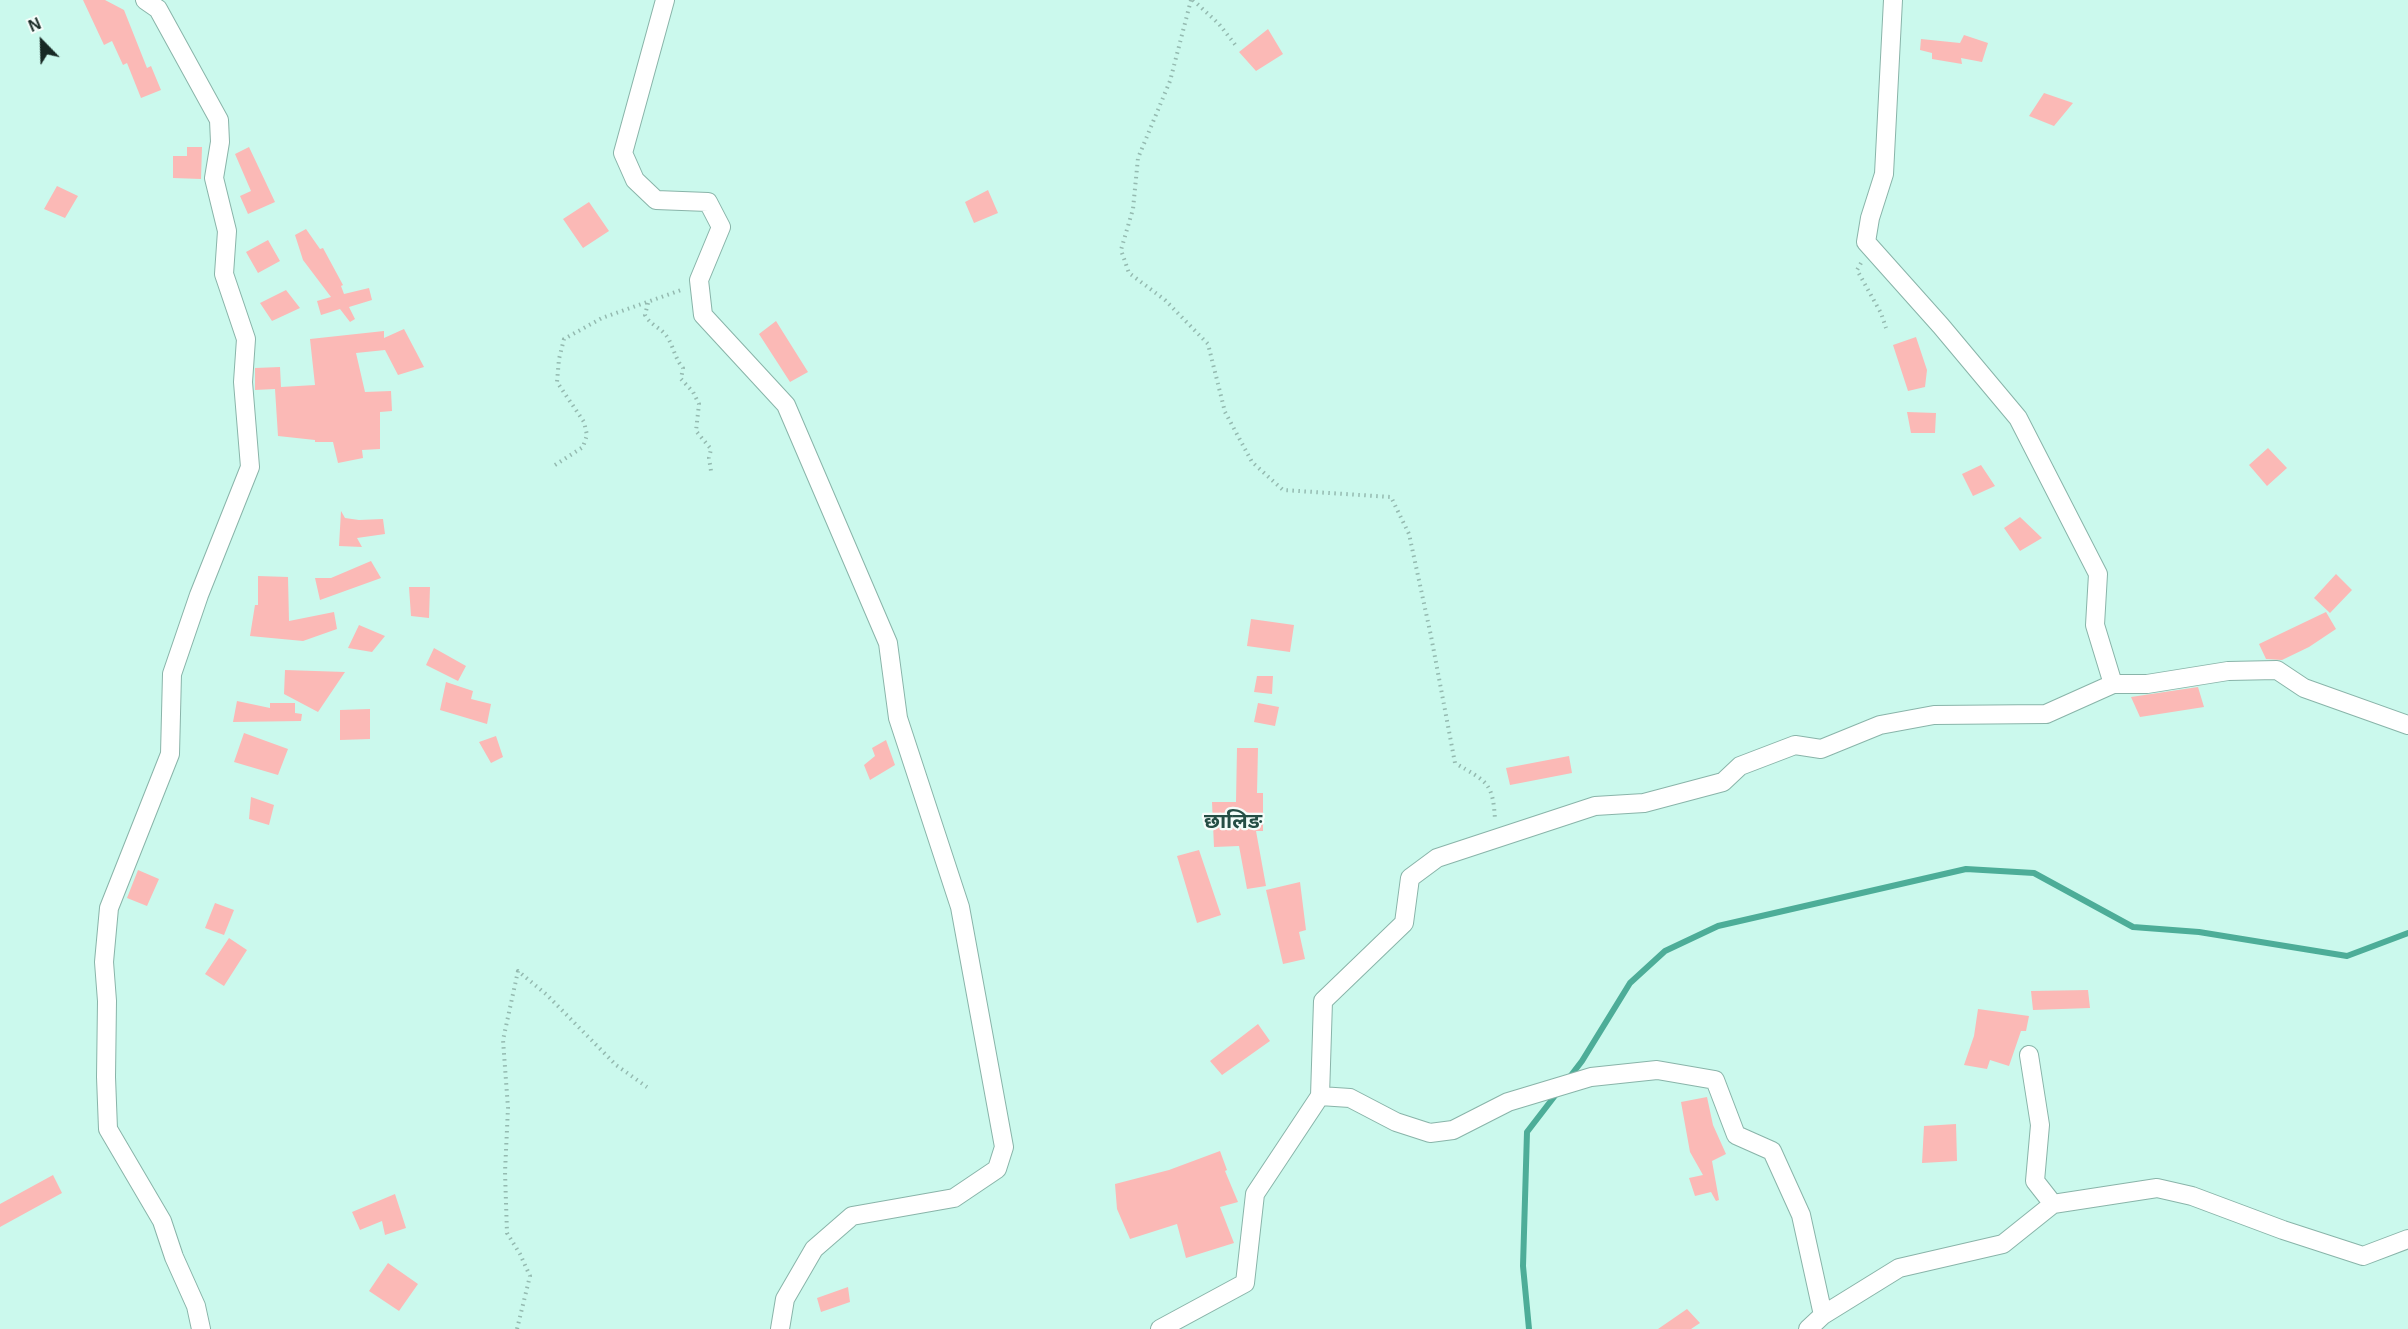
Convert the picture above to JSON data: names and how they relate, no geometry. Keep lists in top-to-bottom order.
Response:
{
  "districts": ["छालिङ"],
  "north": "top left"
}
